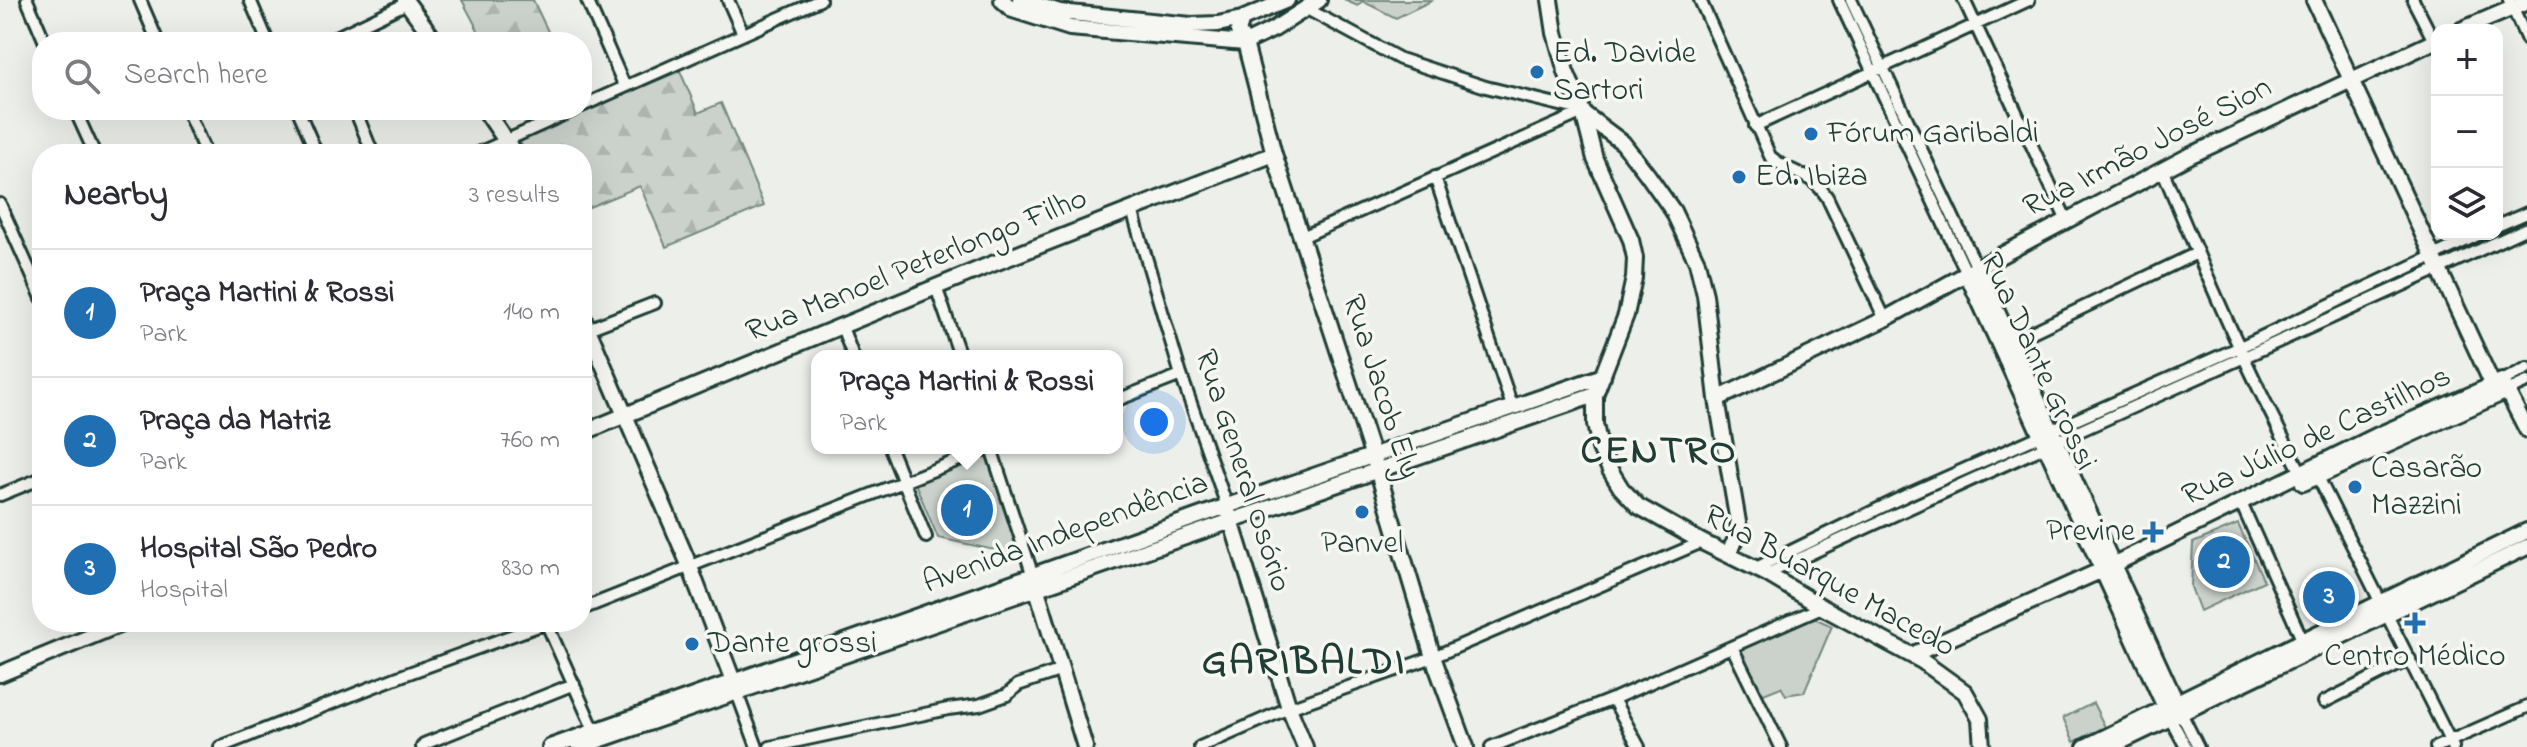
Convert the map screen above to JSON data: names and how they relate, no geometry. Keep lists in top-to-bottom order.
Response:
{
  "streets": {
    "street": [
      "Rua Irmão José Sion",
      "Rua Manoel Peterlongo Filho",
      "Rua Dante Grossi",
      "Rua Jacob Ely",
      "Rua Júlio de Castilhos",
      "Rua General Osório",
      "Avenida Independência",
      "Rua Buarque Macedo"
    ]
  },
  "crossings": [
    ["Rua Irmão José Sion", "Rua Dante Grossi"],
    ["Rua Manoel Peterlongo Filho", "Rua Jacob Ely"],
    ["Rua Manoel Peterlongo Filho", "Rua General Osório"],
    ["Rua Dante Grossi", "Rua Júlio de Castilhos"],
    ["Rua Jacob Ely", "Avenida Independência"],
    ["Rua Júlio de Castilhos", "Rua Buarque Macedo"],
    ["Rua General Osório", "Avenida Independência"],
    ["Avenida Independência", "Rua Buarque Macedo"]
  ],
  "districts": ["CENTRO", "GARIBALDI"],
  "places": {
    "other": [
      "Ed. Davide Sartori",
      "Fórum Garibaldi",
      "Ed. Ibiza",
      "Casarão Mazzini",
      "Panvel",
      "Dante grossi"
    ],
    "health": ["Previne", "Centro Médico"]
  },
  "page": {
    "map_buttons": ["+", "−"],
    "search": "Search here",
    "heading": ["Nearby", "3 results"],
    "list": [
      {
        "mark": "1",
        "name": "Praça Martini & Rossi",
        "note": "Park",
        "value": "140 m"
      },
      {
        "mark": "2",
        "name": "Praça da Matriz",
        "note": "Park",
        "value": "760 m"
      },
      {
        "mark": "3",
        "name": "Hospital São Pedro",
        "note": "Hospital",
        "value": "830 m"
      }
    ],
    "popup": ["Praça Martini & Rossi", "Park"],
    "pins": ["1", "2", "3"]
  }
}
